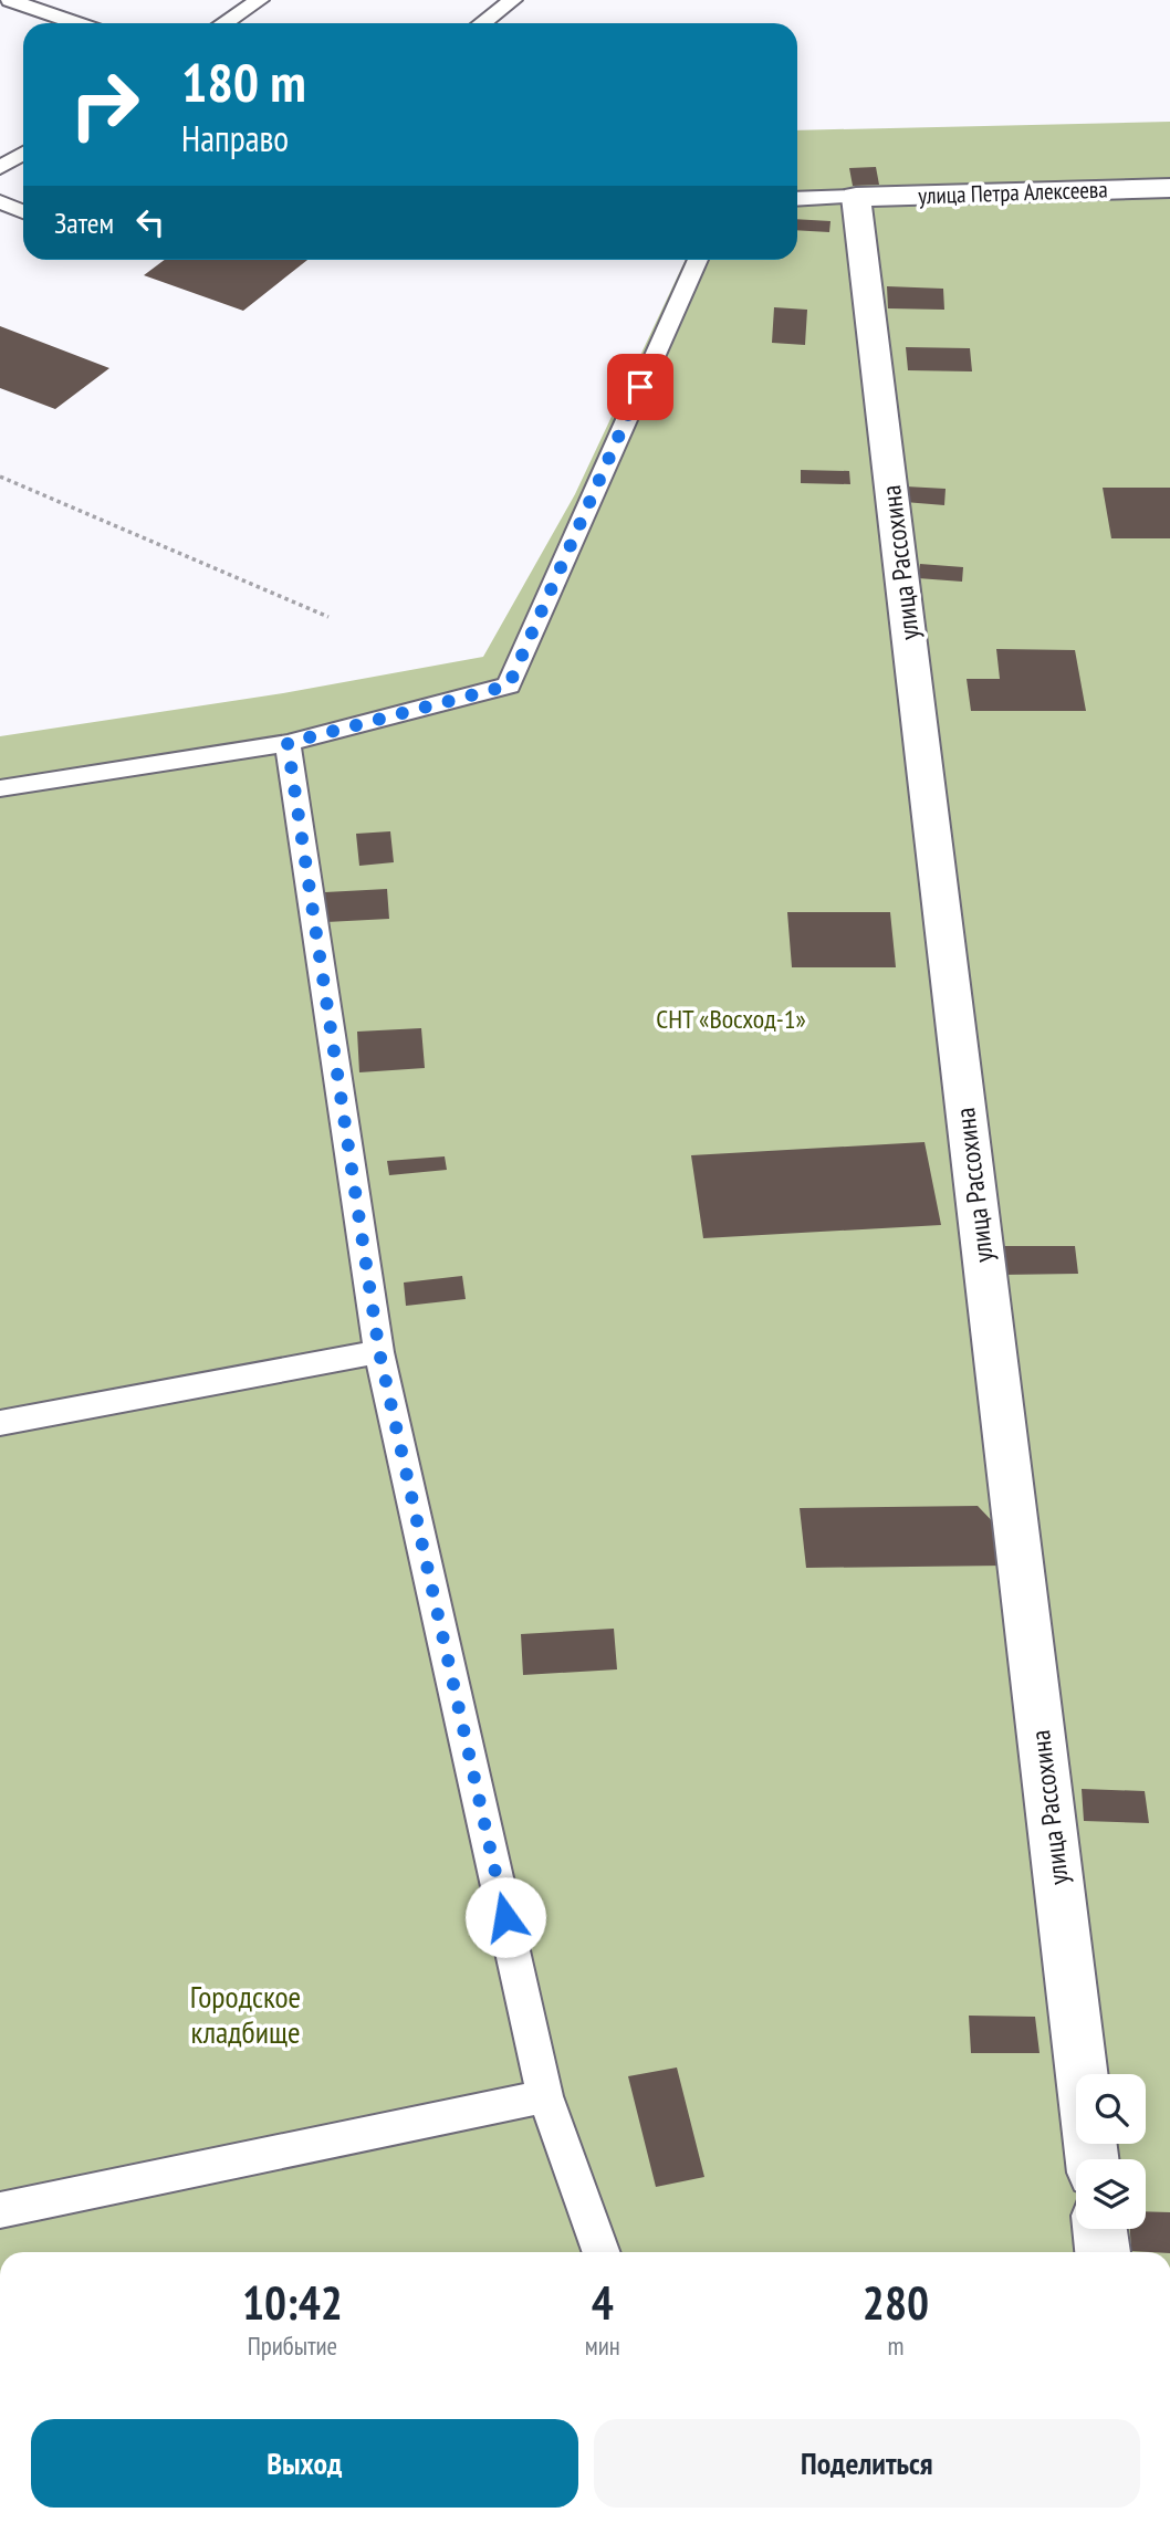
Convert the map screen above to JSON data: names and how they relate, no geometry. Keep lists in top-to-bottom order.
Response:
{
  "streets": {
    "street": ["улица Петра Алексеева", "улица Рассохина"]
  },
  "crossings": [
    ["улица Петра Алексеева", "улица Рассохина"]
  ],
  "parks": ["СНТ «Восход-1»", "Городское кладбище"],
  "page": {
    "turn": ["180 m", "Направо"],
    "then": "Затем",
    "eta": [
      "10:42",
      "Прибытие",
      "4",
      "мин",
      "280",
      "m"
    ],
    "buttons": ["Выход", "Поделиться"]
  }
}
